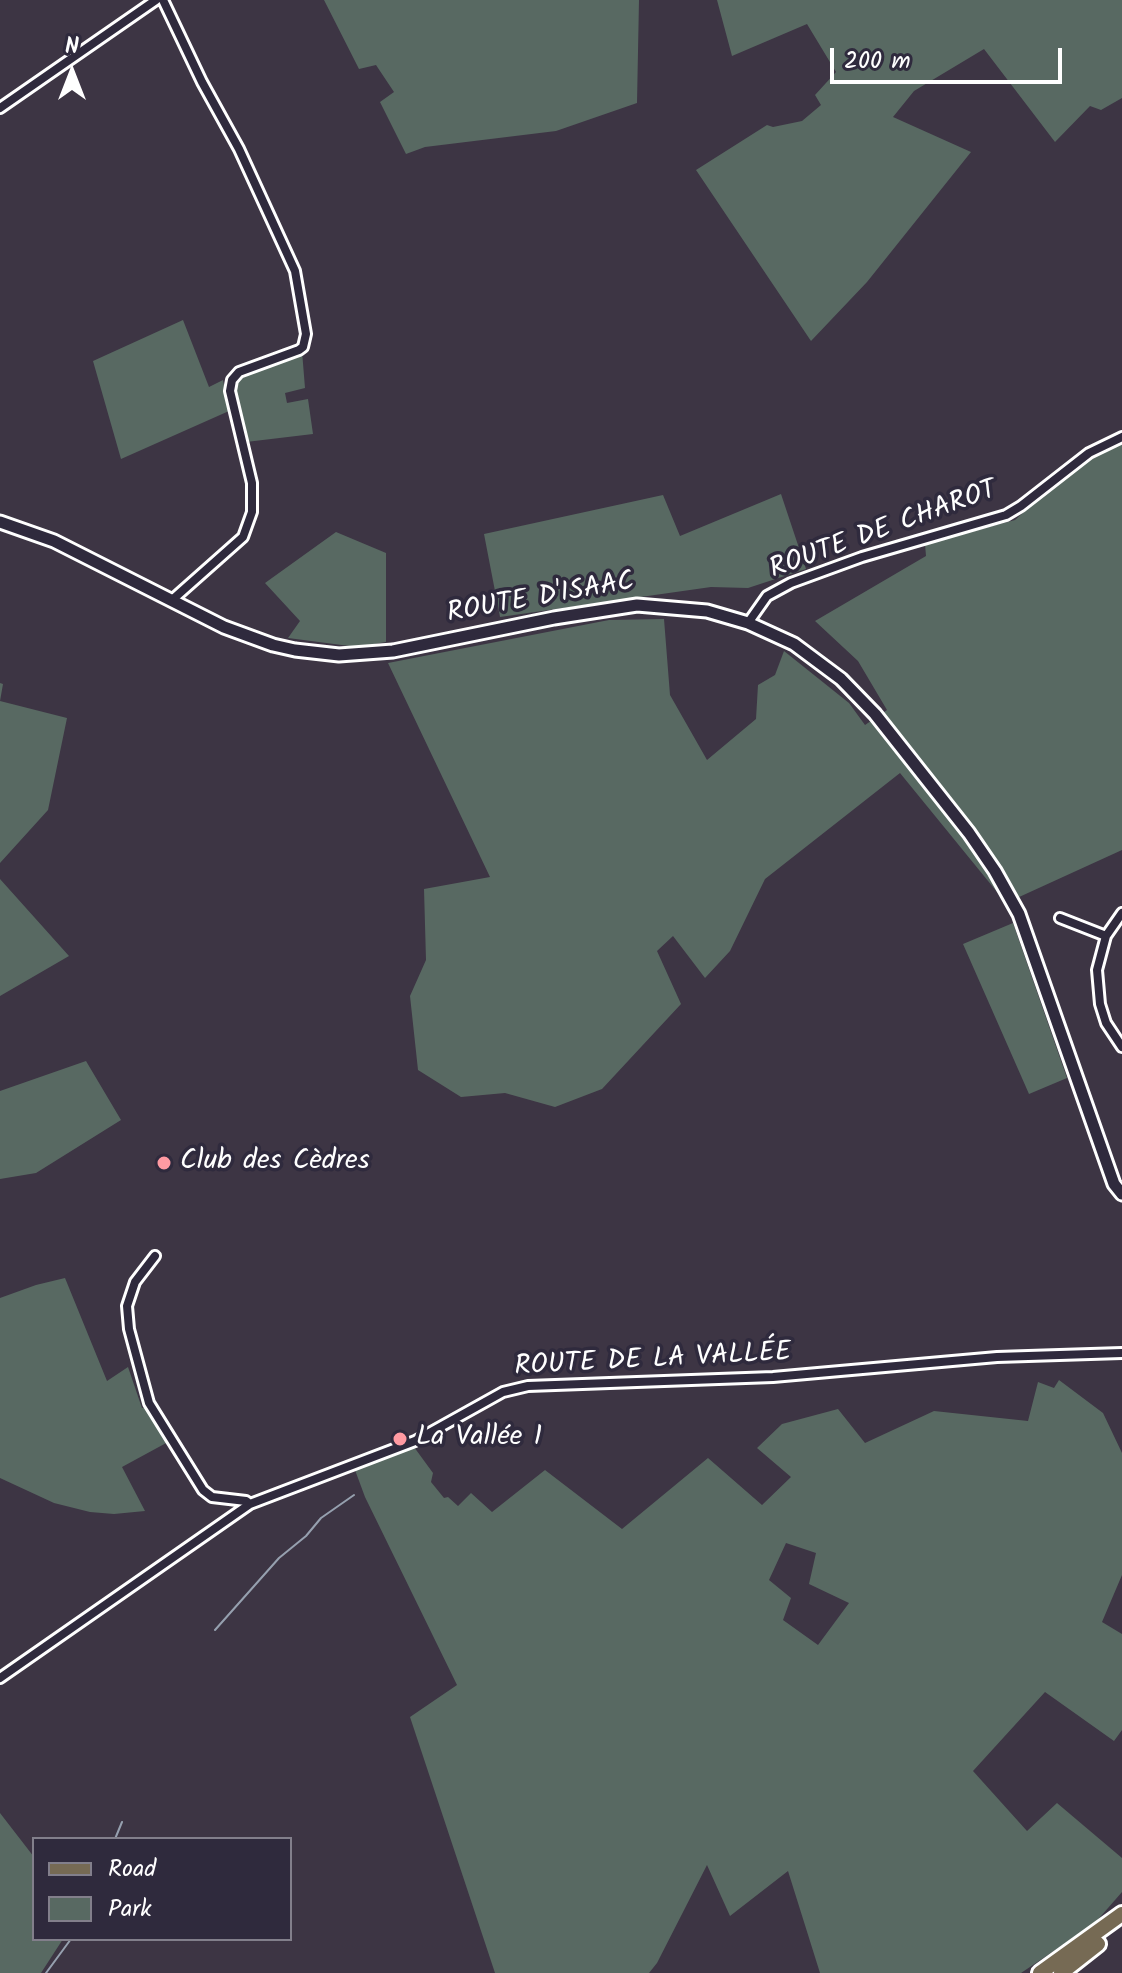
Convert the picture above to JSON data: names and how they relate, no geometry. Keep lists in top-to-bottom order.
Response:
{
  "streets": {
    "street": ["ROUTE DE CHAROT", "ROUTE D'ISAAC", "ROUTE DE LA VALLÉE"]
  },
  "crossings": [
    ["ROUTE DE CHAROT", "ROUTE D'ISAAC"]
  ],
  "places": ["Club des Cèdres", "La Vallée 1"],
  "legend": ["Road", "Park"],
  "scale_bar": "200 m",
  "north": "top"
}
